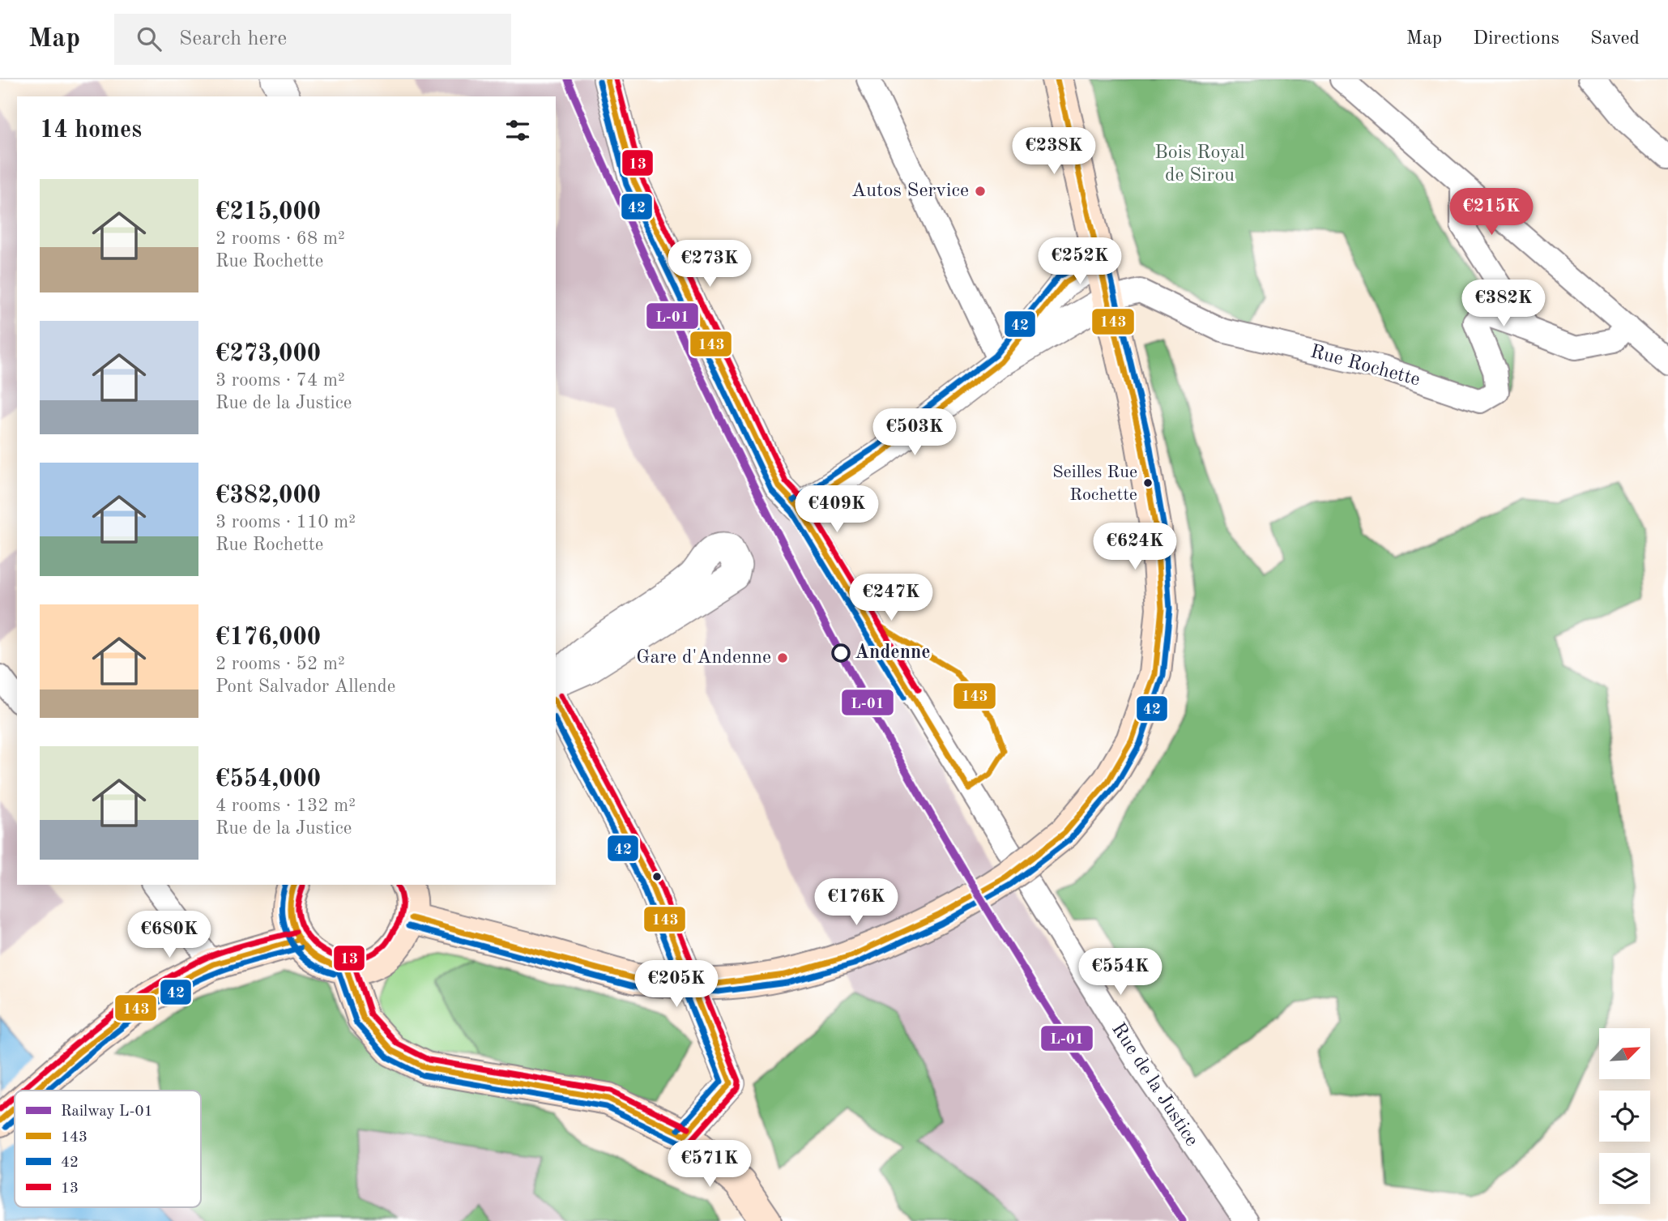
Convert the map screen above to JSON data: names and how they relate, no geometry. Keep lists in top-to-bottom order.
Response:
{
  "streets": {
    "street": ["Rue Rochette", "Rue de la Justice"]
  },
  "parks": ["Bois Royal de Sirou"],
  "places": [
    "Autos Service",
    "Seilles Rue Rochette",
    "Andenne",
    "Gare d'Andenne"
  ],
  "lines": [
    "rail line L-01",
    "transit line 143",
    "transit line 13",
    "transit line 42"
  ],
  "legend": [
    "Railway L-01",
    "143",
    "42",
    "13"
  ],
  "north": "top right",
  "page": {
    "header": "Map",
    "search": "Search here",
    "nav": ["Map", "Directions", "Saved"],
    "heading": "14 homes",
    "price": [
      "€238K",
      "€215K",
      "€252K",
      "€273K",
      "€382K",
      "€503K",
      "€409K",
      "€624K",
      "€247K",
      "€176K",
      "€680K",
      "€554K",
      "€205K",
      "€571K"
    ],
    "list": [
      {
        "name": "€215,000",
        "note": "2 rooms · 68 m² · Rue Rochette"
      },
      {
        "name": "€273,000",
        "note": "3 rooms · 74 m² · Rue de la Justice"
      },
      {
        "name": "€382,000",
        "note": "3 rooms · 110 m² · Rue Rochette"
      },
      {
        "name": "€176,000",
        "note": "2 rooms · 52 m² · Pont Salvador Allende"
      },
      {
        "name": "€554,000",
        "note": "4 rooms · 132 m² · Rue de la Justice"
      }
    ]
  }
}
